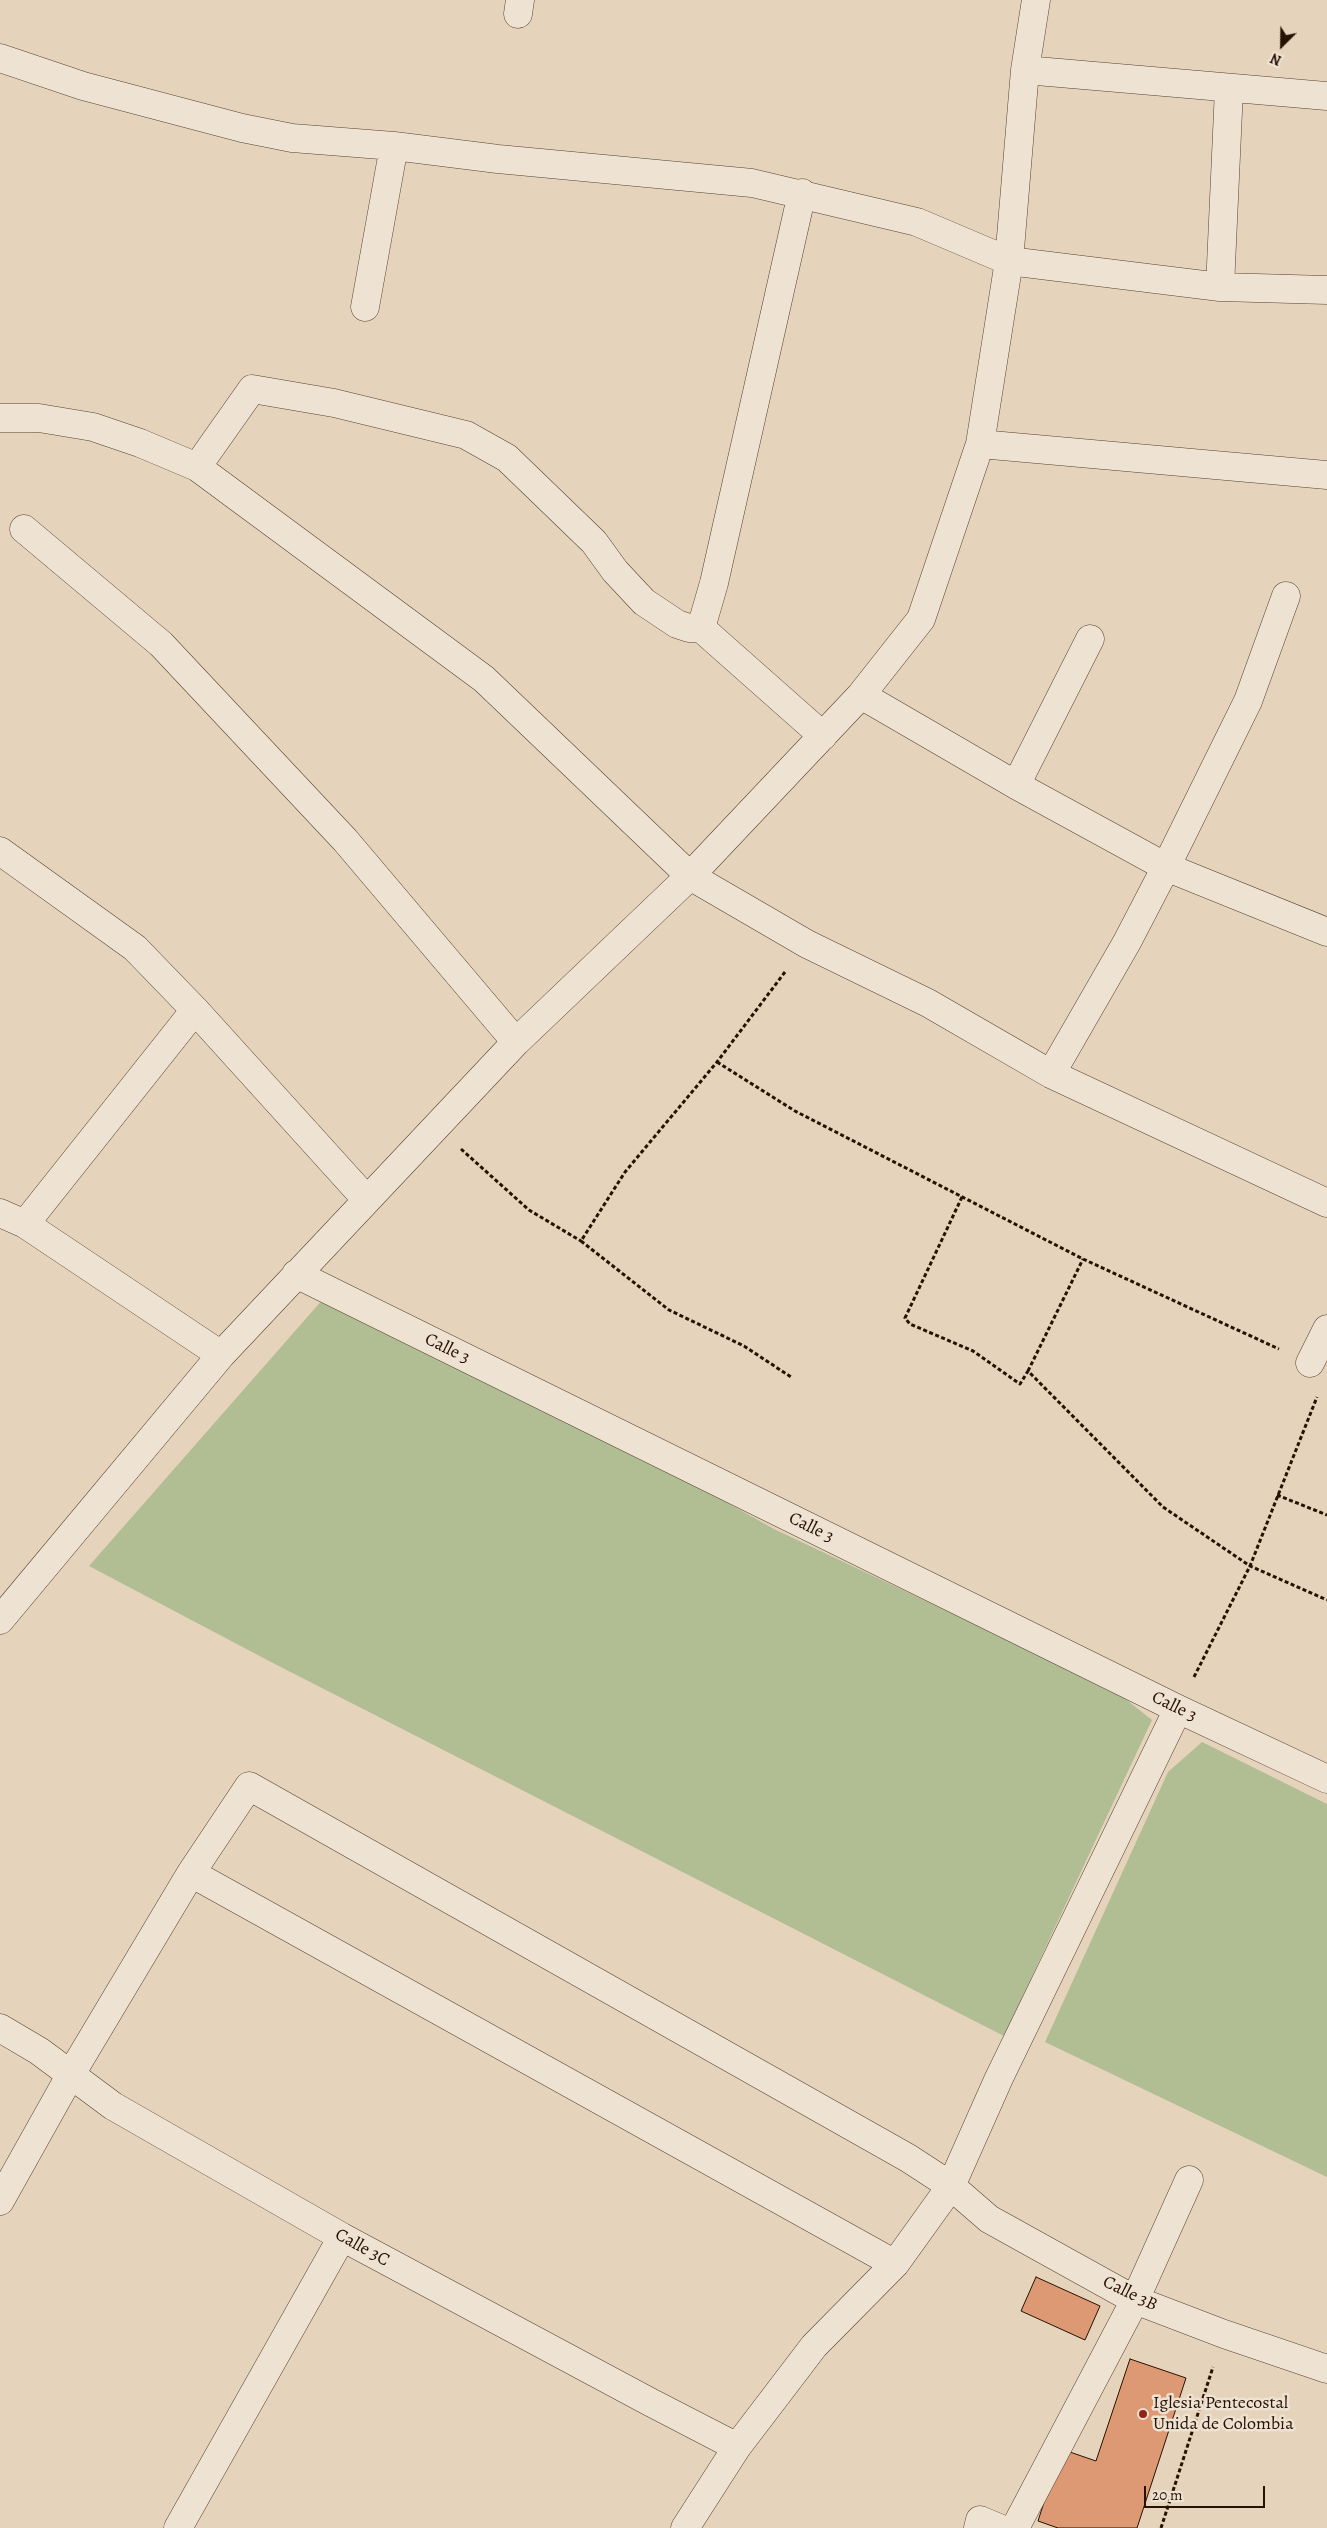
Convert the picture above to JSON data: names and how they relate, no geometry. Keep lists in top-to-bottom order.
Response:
{
  "streets": {
    "street": ["Calle 3", "Calle 3C", "Calle 3B"]
  },
  "places": ["Iglesia Pentecostal Unida de Colombia"],
  "scale_bar": "20 m",
  "north": "bottom left"
}
